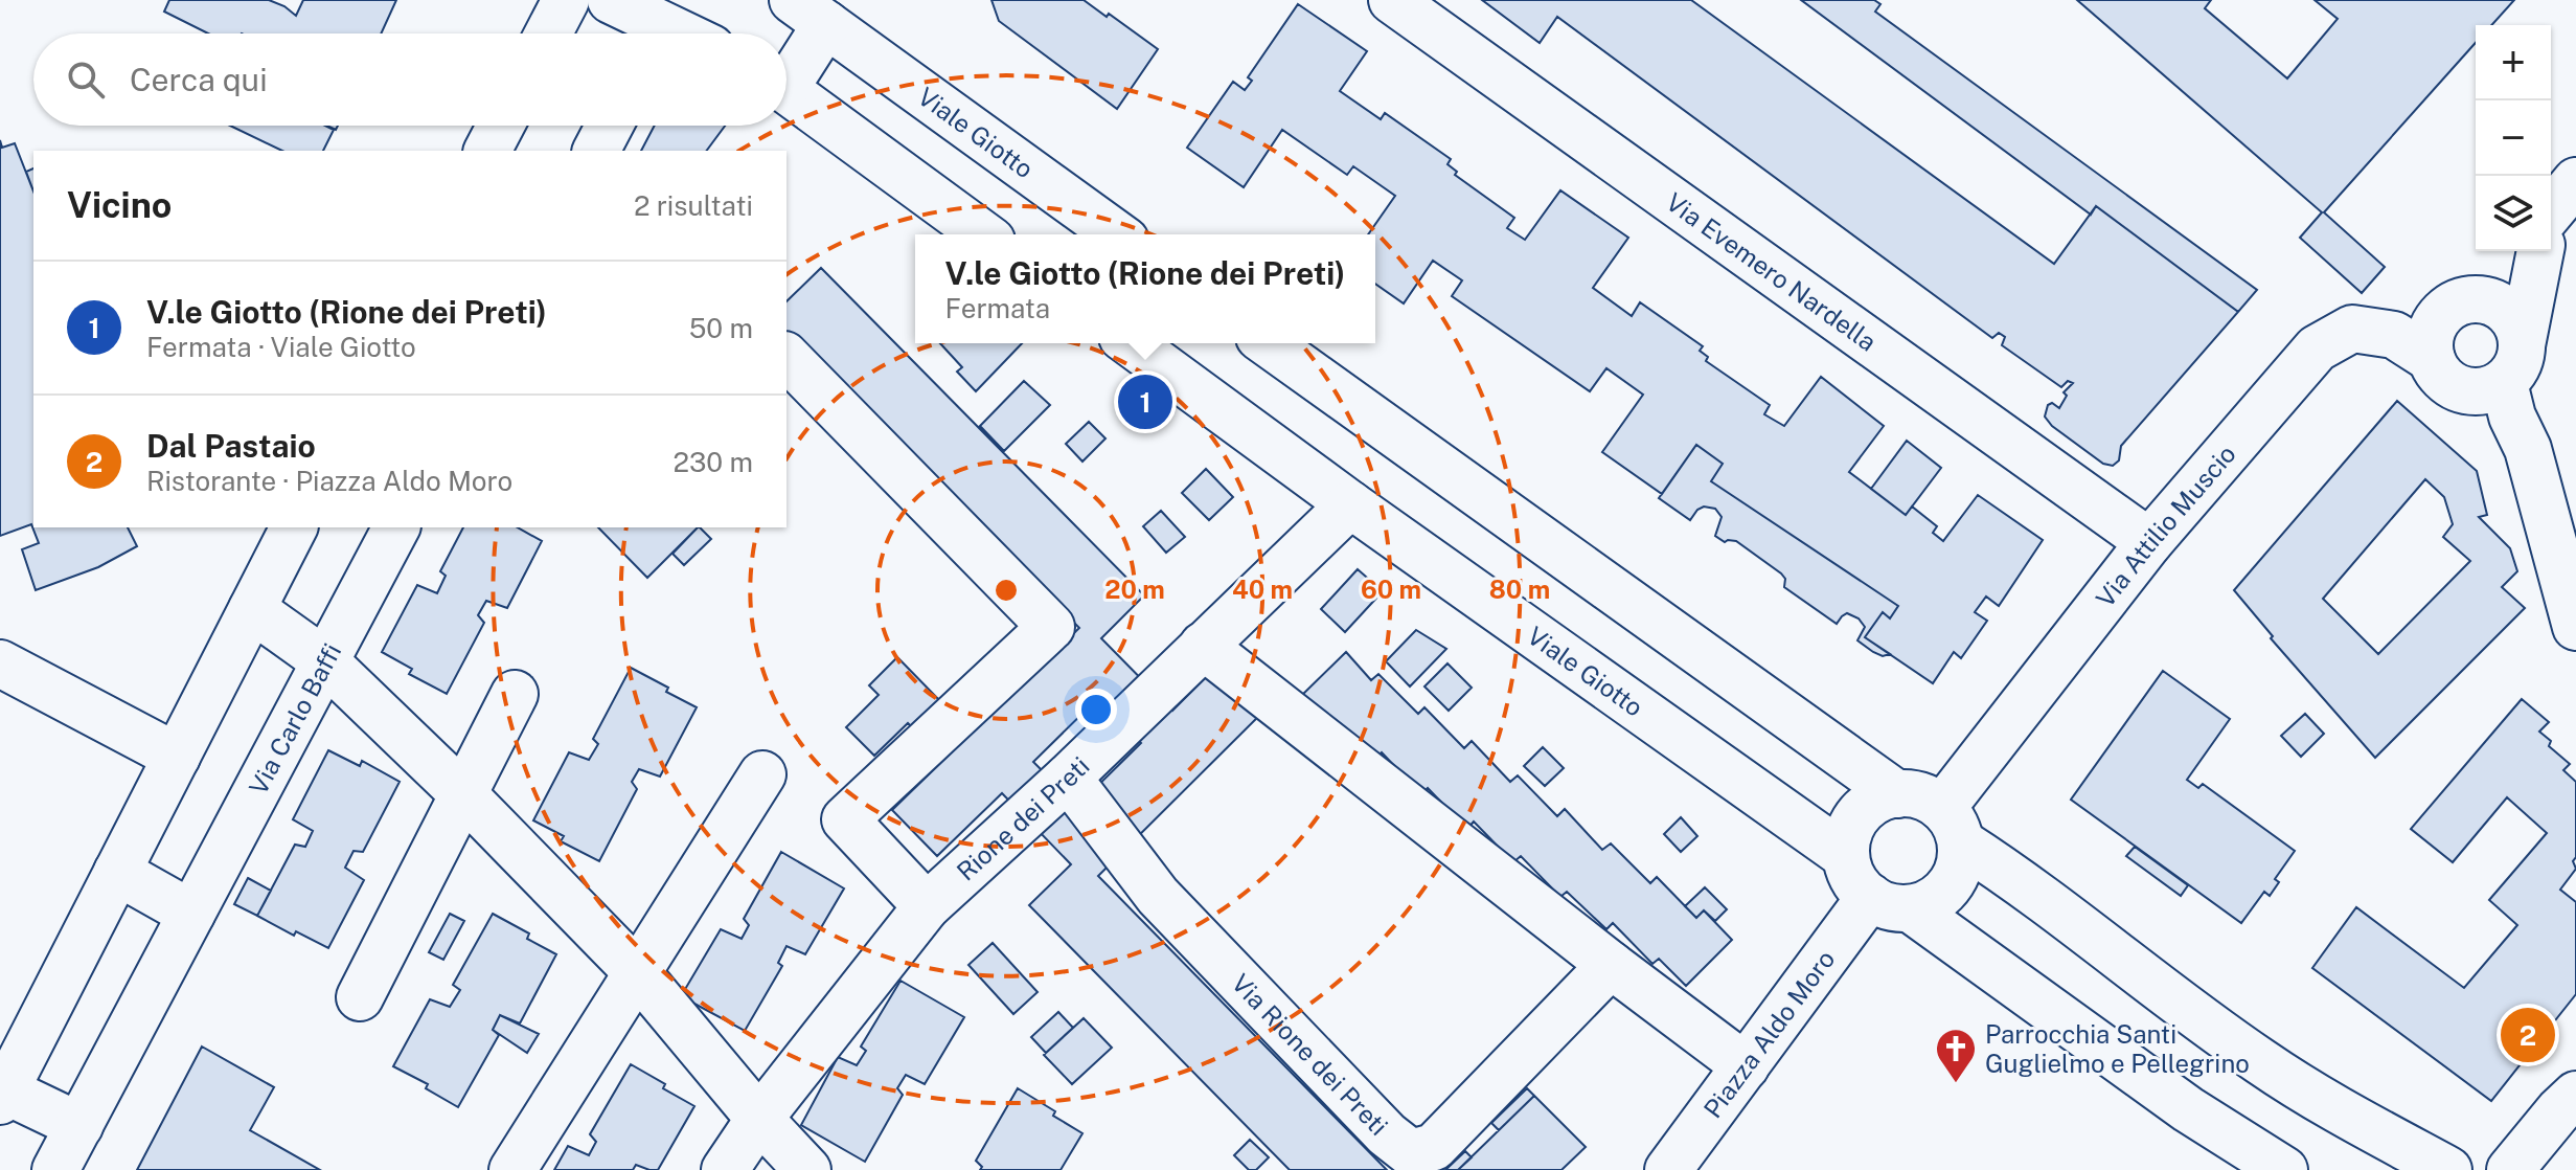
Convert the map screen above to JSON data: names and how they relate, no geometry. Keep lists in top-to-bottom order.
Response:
{
  "streets": {
    "street": [
      "Viale Giotto",
      "Via Evemero Nardella",
      "Via Attilio Muscio",
      "Via Carlo Baffi",
      "Rione dei Preti",
      "Piazza Aldo Moro",
      "Via Rione dei Preti"
    ]
  },
  "crossings": [
    ["Viale Giotto", "Via Attilio Muscio"],
    ["Viale Giotto", "Rione dei Preti"],
    ["Viale Giotto", "Piazza Aldo Moro"],
    ["Via Evemero Nardella", "Via Attilio Muscio"],
    ["Via Attilio Muscio", "Piazza Aldo Moro"],
    ["Rione dei Preti", "Via Rione dei Preti"]
  ],
  "places": {
    "church": ["Parrocchia Santi Guglielmo e Pellegrino"]
  },
  "page": {
    "map_buttons": ["+", "−"],
    "search": "Cerca qui",
    "heading": ["Vicino", "2 risultati"],
    "popup": ["V.le Giotto (Rione dei Preti)", "Fermata"],
    "list": [
      {
        "mark": "1",
        "name": "V.le Giotto (Rione dei Preti)",
        "note": "Fermata · Viale Giotto",
        "value": "50 m"
      },
      {
        "mark": "2",
        "name": "Dal Pastaio",
        "note": "Ristorante · Piazza Aldo Moro",
        "value": "230 m"
      }
    ],
    "pins": ["1", "2"]
  },
  "rings": [
    "20 m",
    "40 m",
    "60 m",
    "80 m"
  ]
}
